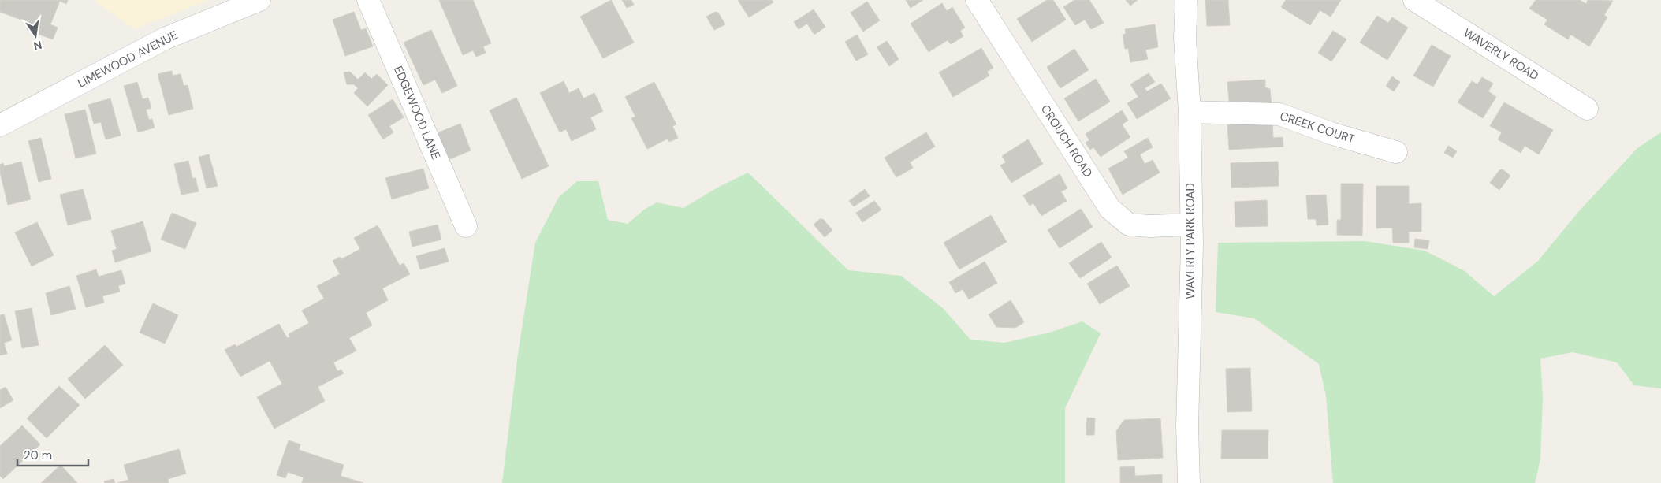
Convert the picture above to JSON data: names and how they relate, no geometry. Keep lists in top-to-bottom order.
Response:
{
  "streets": {
    "street": [
      "WAVERLY ROAD",
      "LIMEWOOD AVENUE",
      "EDGEWOOD LANE",
      "CREEK COURT",
      "CROUCH ROAD",
      "WAVERLY PARK ROAD"
    ]
  },
  "crossings": [
    ["CREEK COURT", "WAVERLY PARK ROAD"],
    ["CROUCH ROAD", "WAVERLY PARK ROAD"]
  ],
  "scale_bar": "20 m",
  "north": "bottom"
}
